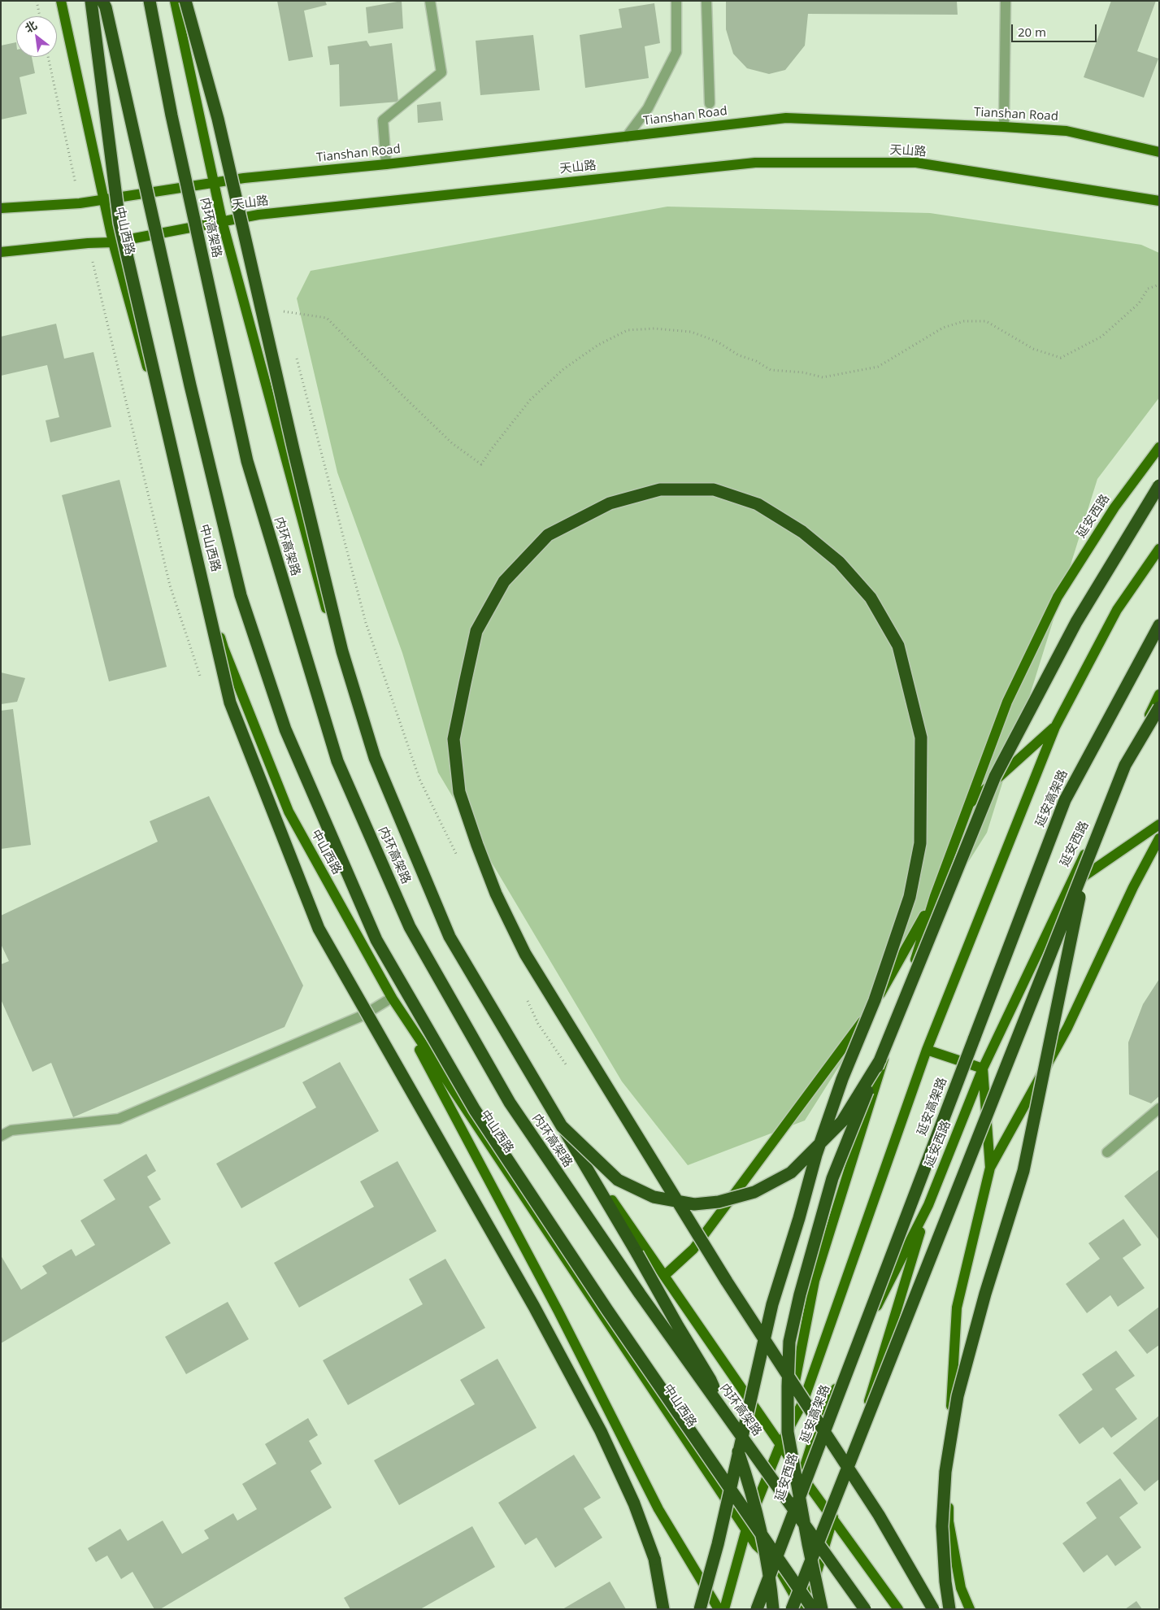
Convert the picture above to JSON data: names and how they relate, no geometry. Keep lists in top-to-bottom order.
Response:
{
  "streets": {
    "highway": ["内环高架路", "延安高架路"],
    "main road": [
      "Tianshan Road",
      "天山路",
      "中山西路",
      "延安西路"
    ]
  },
  "crossings": [
    ["Tianshan Road", "中山西路"],
    ["天山路", "中山西路"],
    ["中山西路", "延安西路"],
    ["延安西路", "延安高架路"]
  ],
  "scale_bar": "20 m",
  "north": "top left"
}
